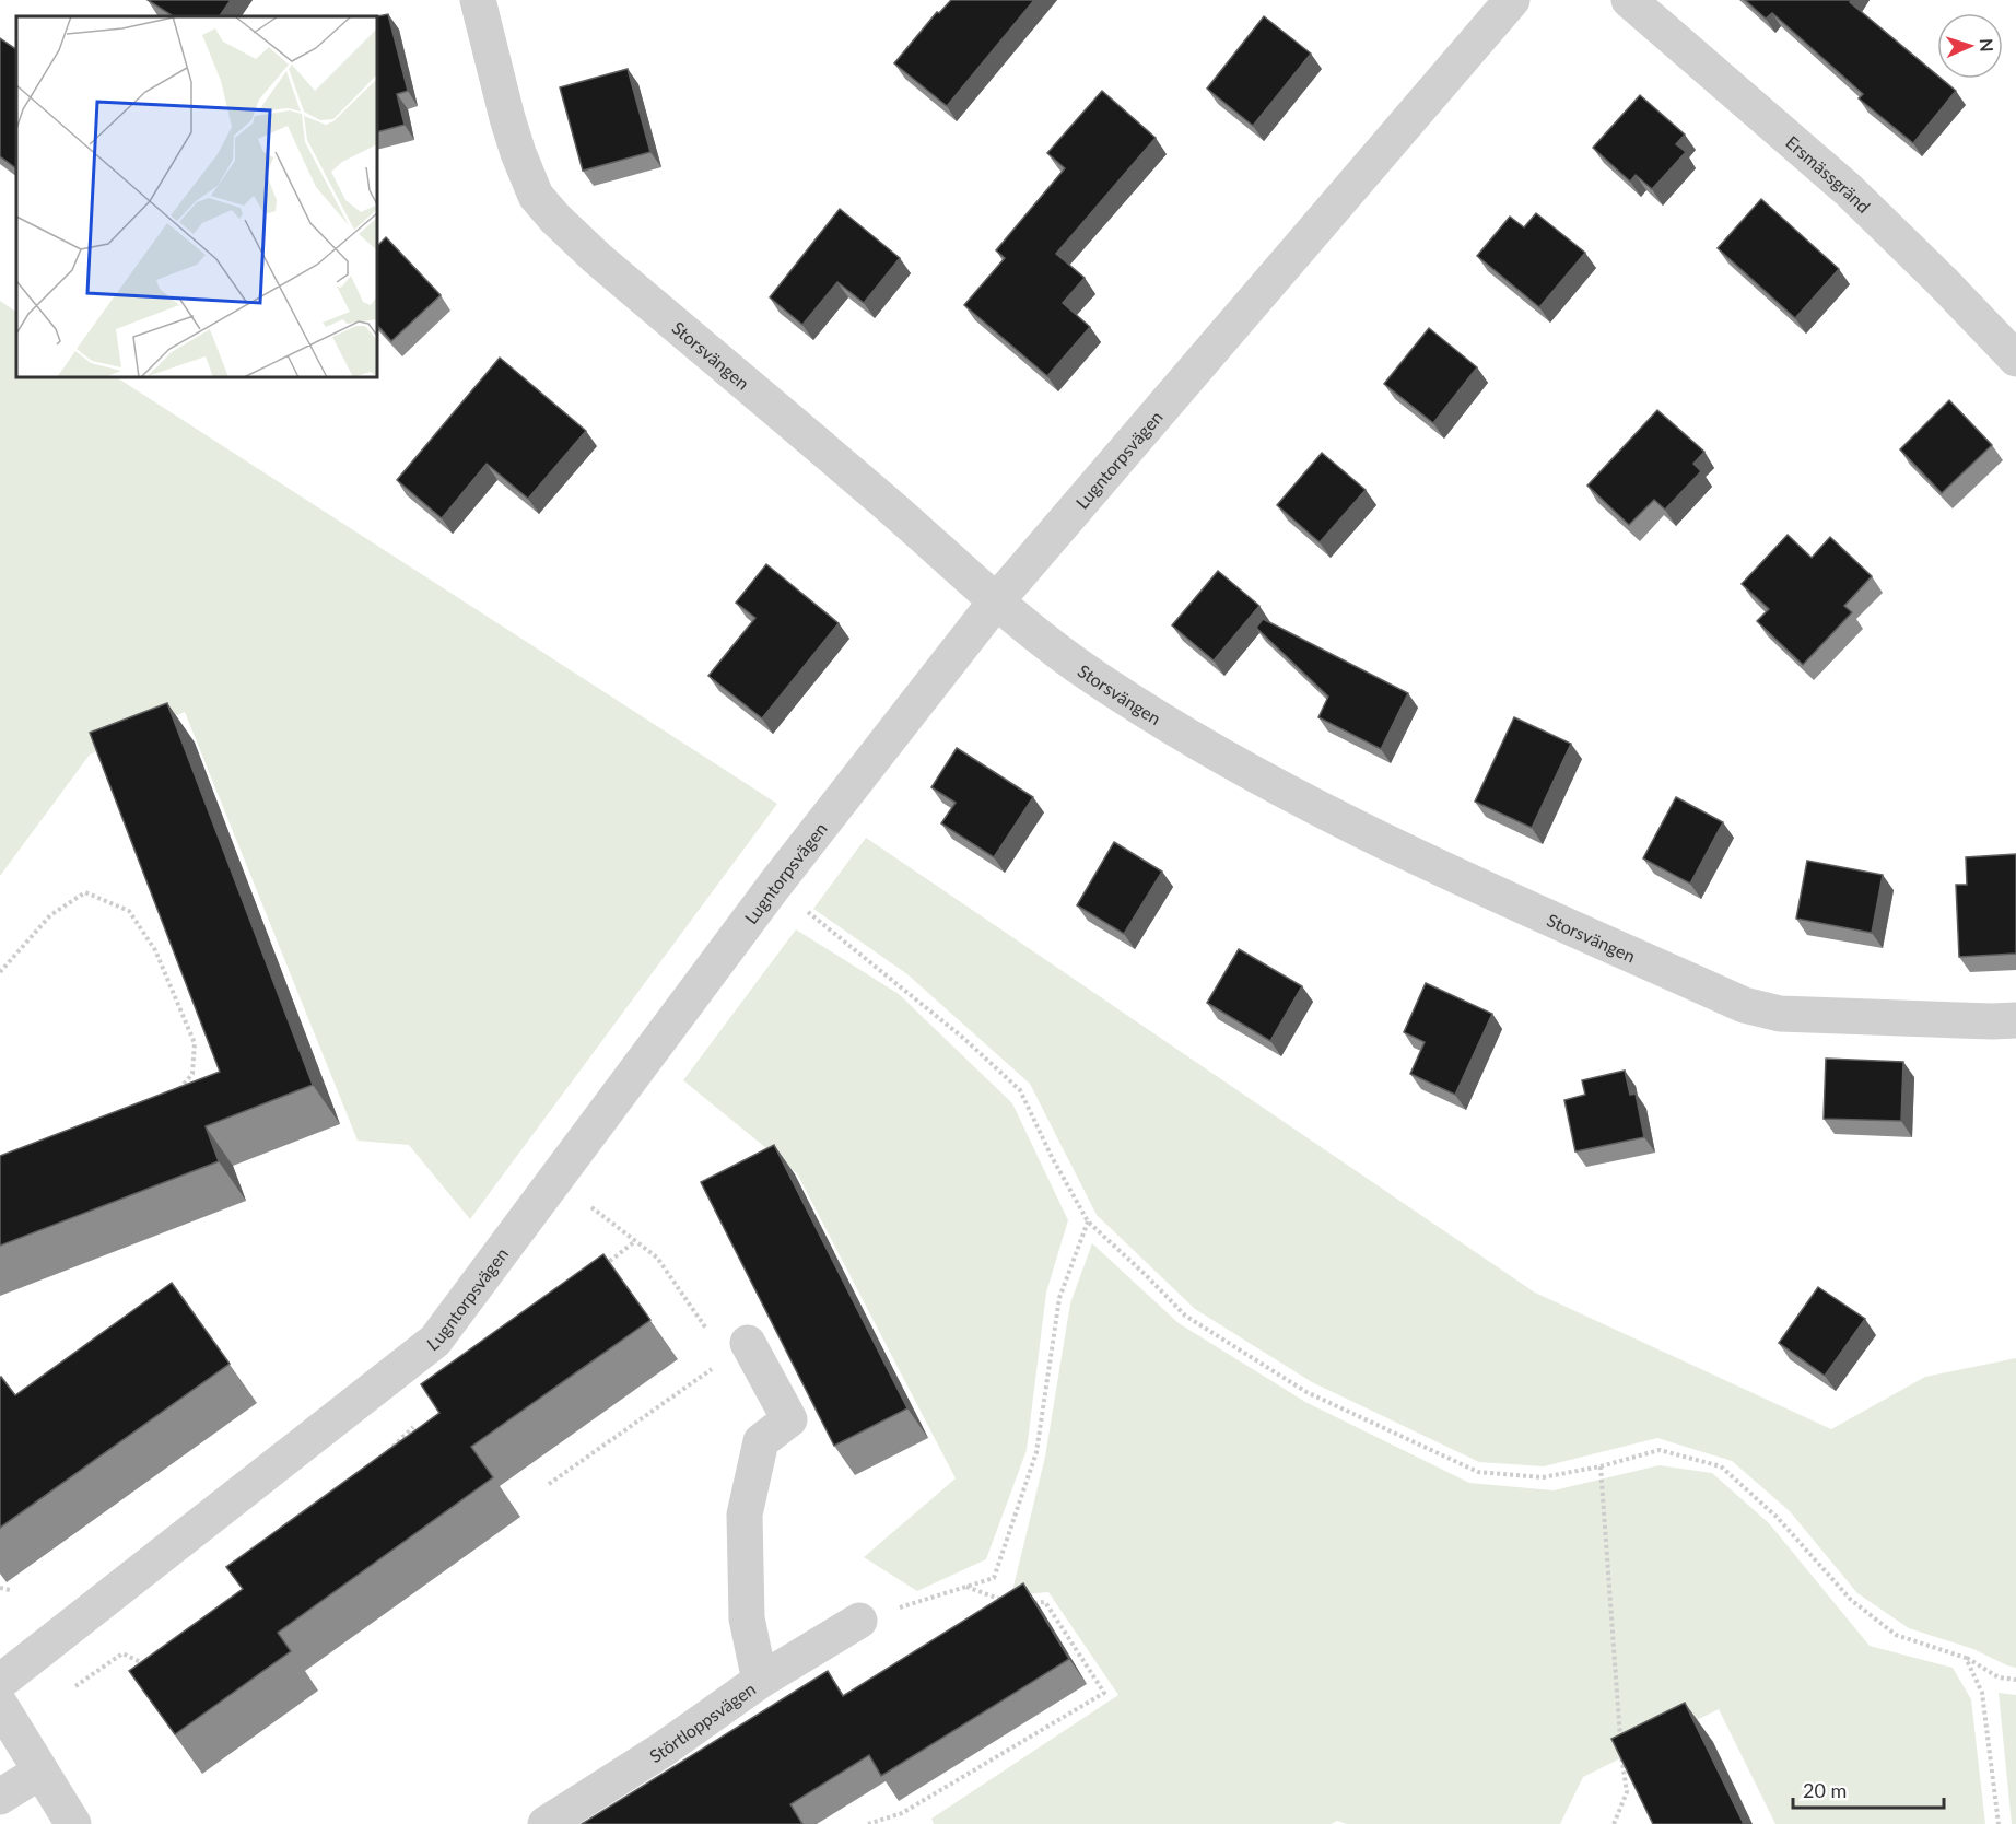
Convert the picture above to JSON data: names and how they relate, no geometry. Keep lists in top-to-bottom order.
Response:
{
  "streets": {
    "street": [
      "Ersmässgränd",
      "Storsvängen",
      "Lugntorpsvägen",
      "Störtloppsvägen"
    ]
  },
  "crossings": [
    ["Storsvängen", "Lugntorpsvägen"]
  ],
  "scale_bar": "20 m",
  "north": "right"
}
